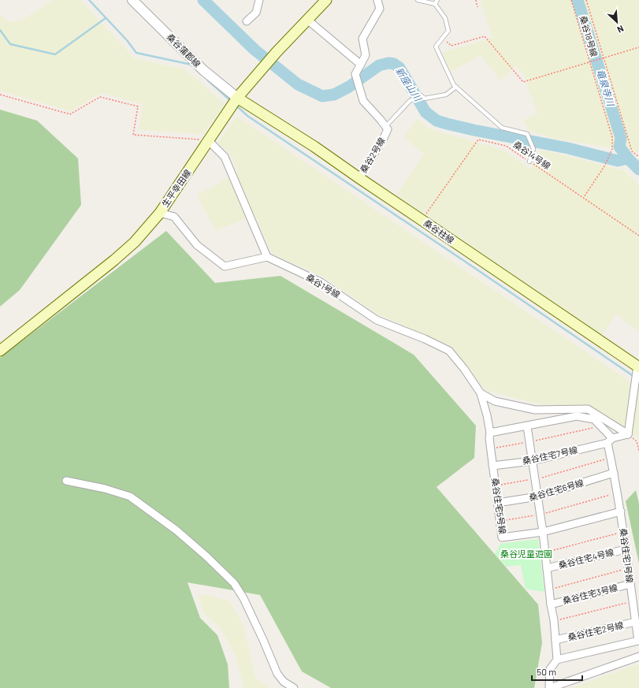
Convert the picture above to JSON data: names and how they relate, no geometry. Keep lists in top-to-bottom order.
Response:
{
  "streets": {
    "main road": ["生平幸田線", "桑谷柱線"],
    "street": [
      "桑谷蒲郡線",
      "桑谷2号線",
      "桑谷1号線",
      "桑谷住宅7号線",
      "桑谷住宅6号線",
      "桑谷住宅5号線",
      "桑谷住宅1号線",
      "桑谷住宅4号線",
      "桑谷住宅3号線",
      "桑谷住宅2号線"
    ],
    "path": ["桑谷18号線", "桑谷14号線"]
  },
  "crossings": [
    ["桑谷18号線", "桑谷14号線"],
    ["桑谷蒲郡線", "生平幸田線"],
    ["桑谷蒲郡線", "桑谷柱線"],
    ["桑谷2号線", "桑谷柱線"],
    ["桑谷14号線", "桑谷柱線"],
    ["生平幸田線", "桑谷柱線"],
    ["桑谷1号線", "桑谷住宅5号線"],
    ["桑谷住宅7号線", "桑谷住宅5号線"],
    ["桑谷住宅7号線", "桑谷住宅1号線"],
    ["桑谷住宅6号線", "桑谷住宅5号線"],
    ["桑谷住宅6号線", "桑谷住宅1号線"],
    ["桑谷住宅5号線", "桑谷住宅1号線"],
    ["桑谷住宅1号線", "桑谷住宅4号線"],
    ["桑谷住宅1号線", "桑谷住宅3号線"],
    ["桑谷住宅1号線", "桑谷住宅2号線"]
  ],
  "water": ["新座山川", "竜泉寺川"],
  "parks": ["桑谷児童遊園"],
  "scale_bar": "50 m",
  "north": "bottom right"
}
